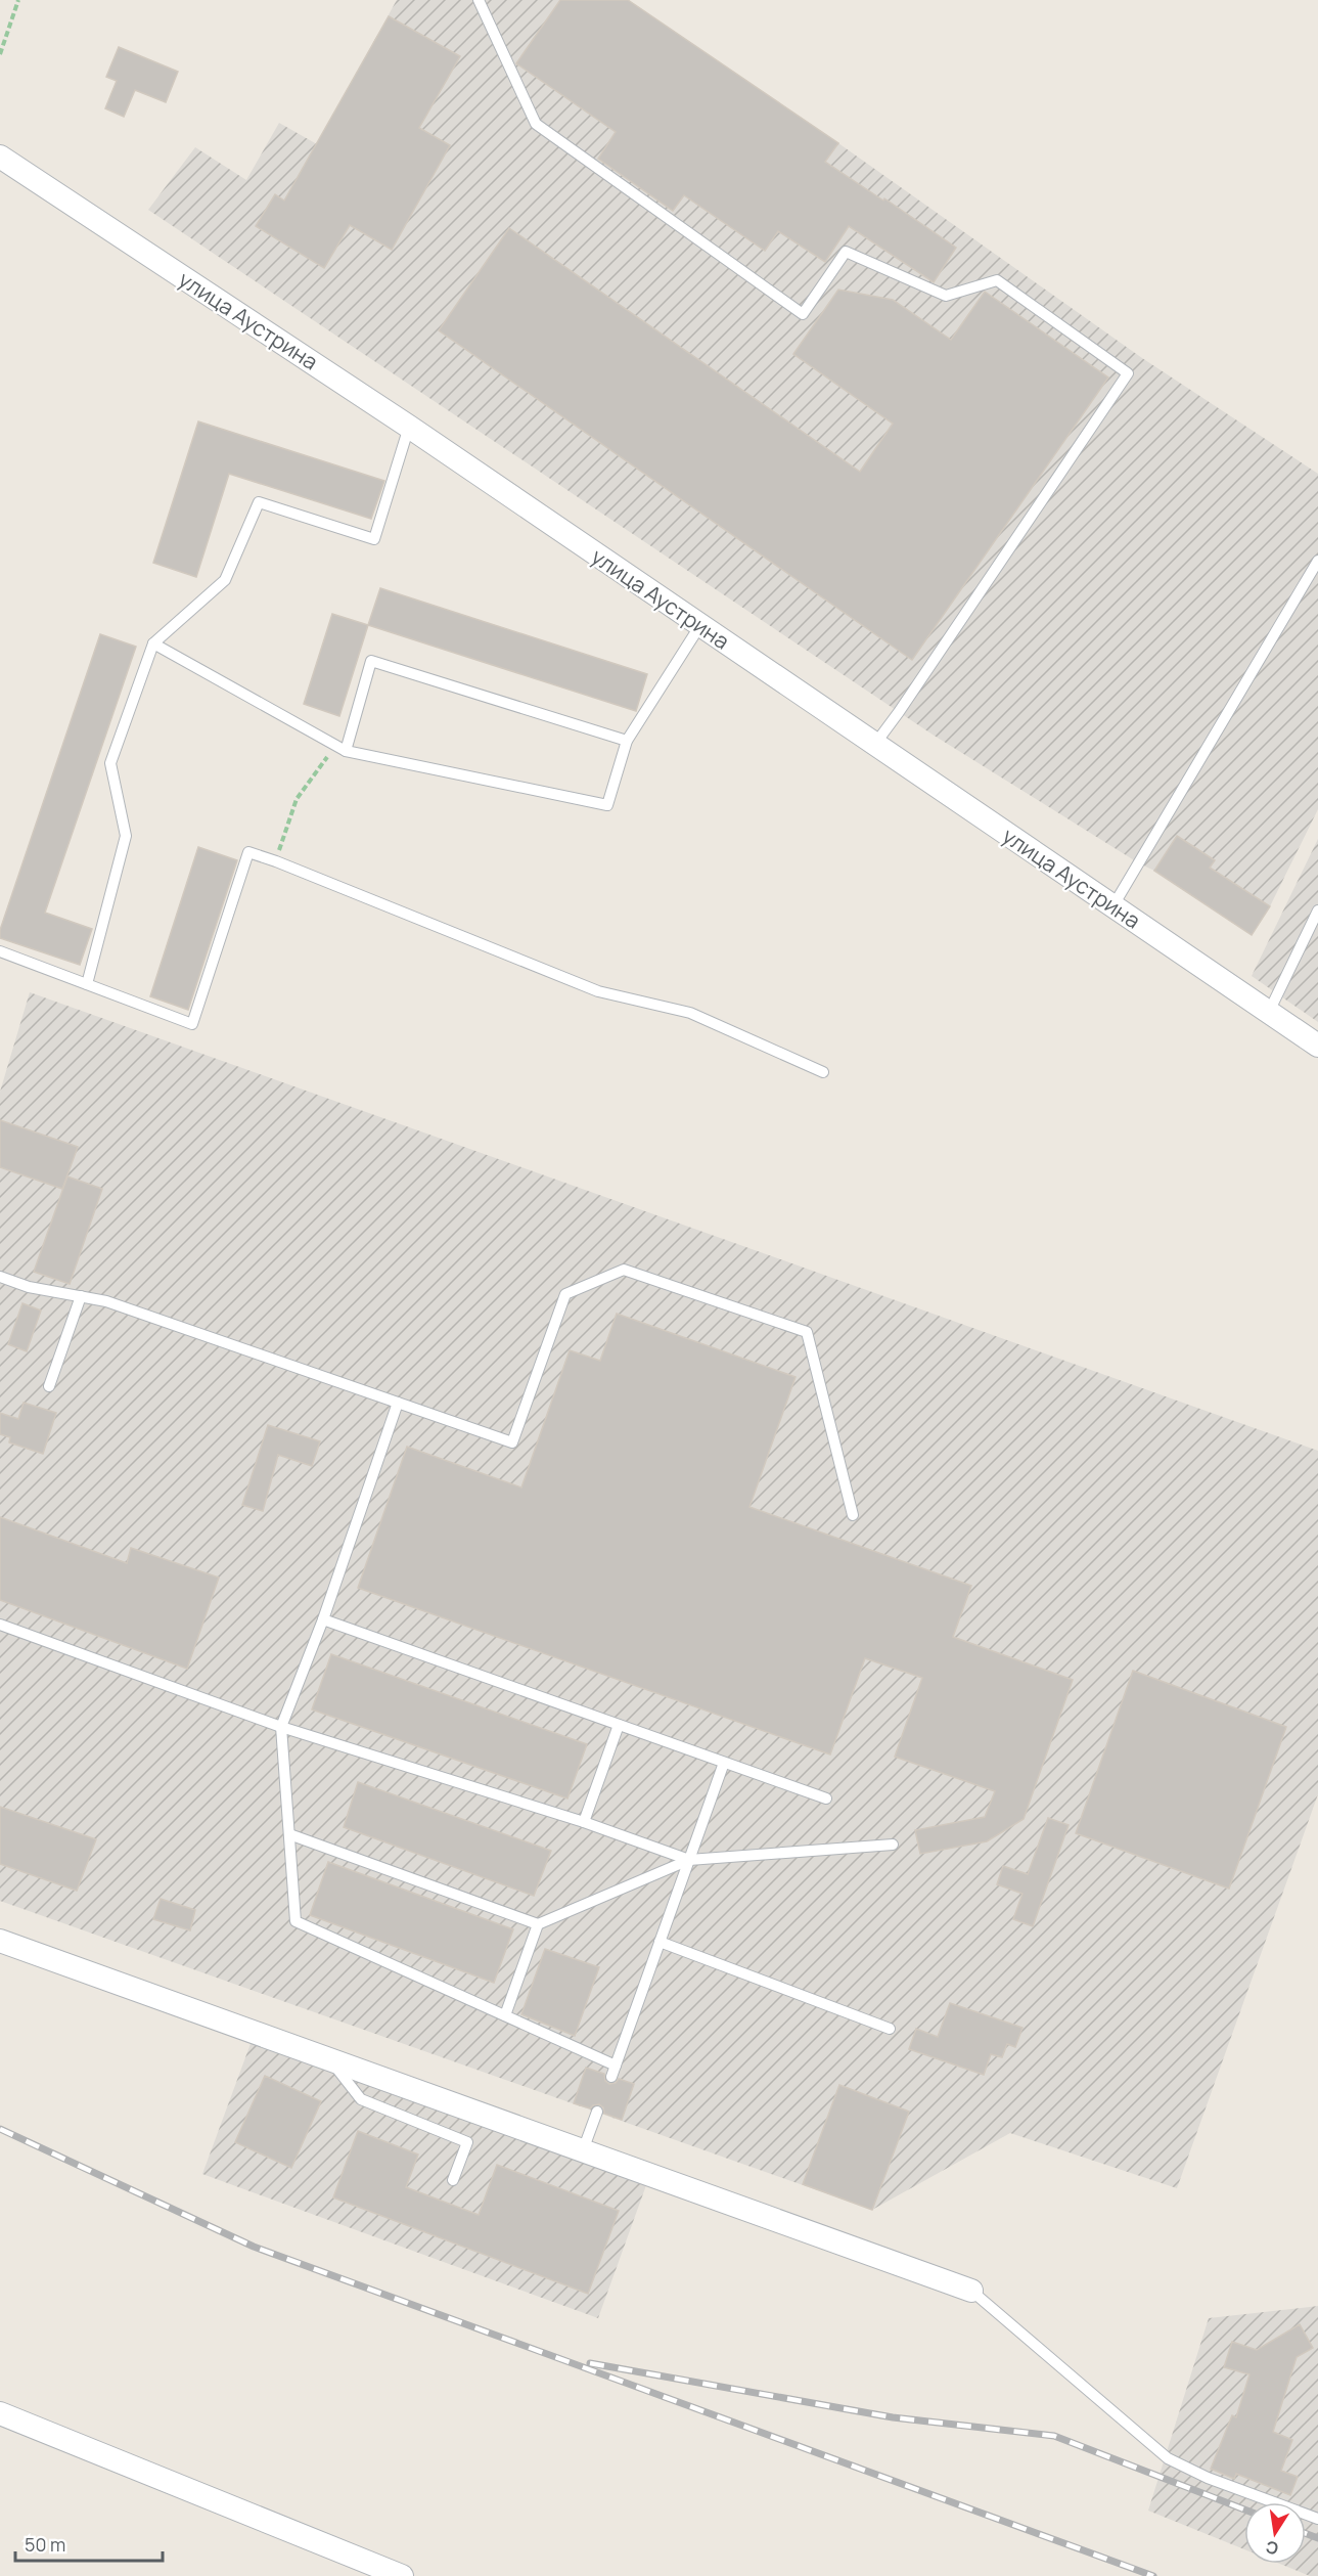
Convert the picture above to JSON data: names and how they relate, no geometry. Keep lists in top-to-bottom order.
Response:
{
  "streets": {
    "street": ["улица Аустрина"]
  },
  "scale_bar": "50 m",
  "north": "bottom"
}
